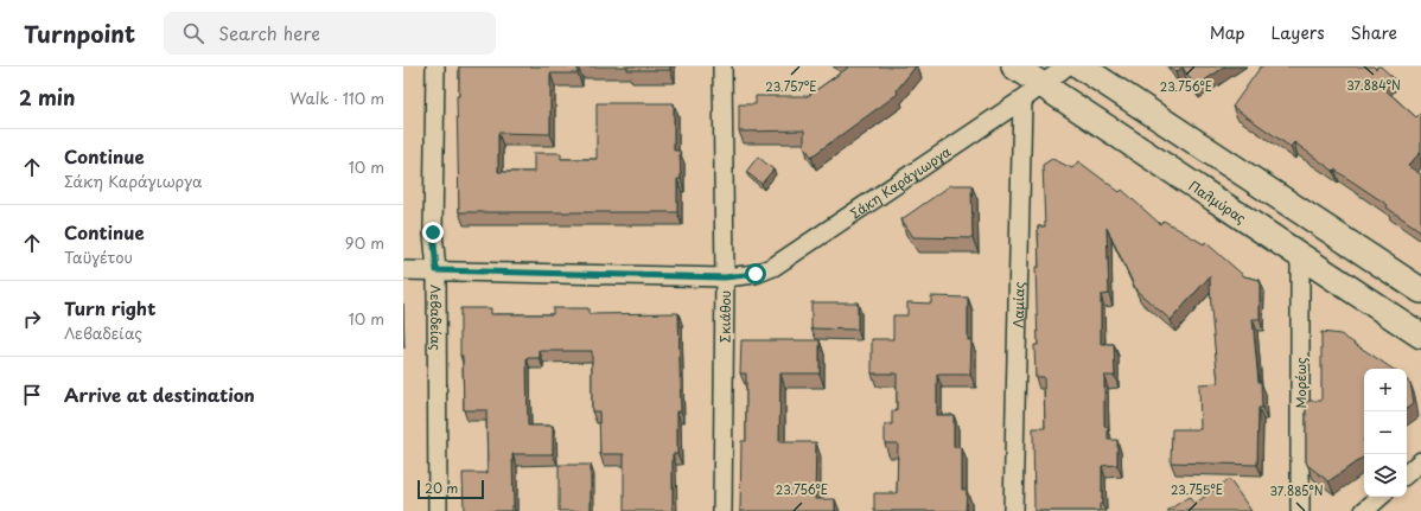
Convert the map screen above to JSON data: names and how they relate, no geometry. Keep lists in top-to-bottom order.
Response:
{
  "streets": {
    "main road": ["Παλμύρας"],
    "street": [
      "Σάκη Καράγιωργα",
      "Λαμίας",
      "Λεβαδείας",
      "Σκιάθου",
      "Μορέως"
    ]
  },
  "crossings": [
    ["Σάκη Καράγιωργα", "Παλμύρας"],
    ["Σάκη Καράγιωργα", "Λαμίας"],
    ["Σάκη Καράγιωργα", "Λεβαδείας"],
    ["Σάκη Καράγιωργα", "Σκιάθου"],
    ["Παλμύρας", "Λαμίας"],
    ["Παλμύρας", "Μορέως"]
  ],
  "scale_bar": "20 m",
  "page": {
    "header": "Turnpoint",
    "search": "Search here",
    "nav": ["Map", "Layers", "Share"],
    "heading": ["2 min", "Walk · 110 m"],
    "list": [
      ["Continue", "Σάκη Καράγιωργα", "10 m"],
      ["Continue", "Ταϋγέτου", "90 m"],
      ["Turn right", "Λεβαδείας", "10 m"],
      "Arrive at destination"
    ],
    "map_buttons": ["+", "−"],
    "scale": "20 m"
  },
  "coordinates": [
    "37.884°N",
    "23.757°E",
    "23.756°E",
    "23.755°E",
    "37.885°N"
  ]
}
